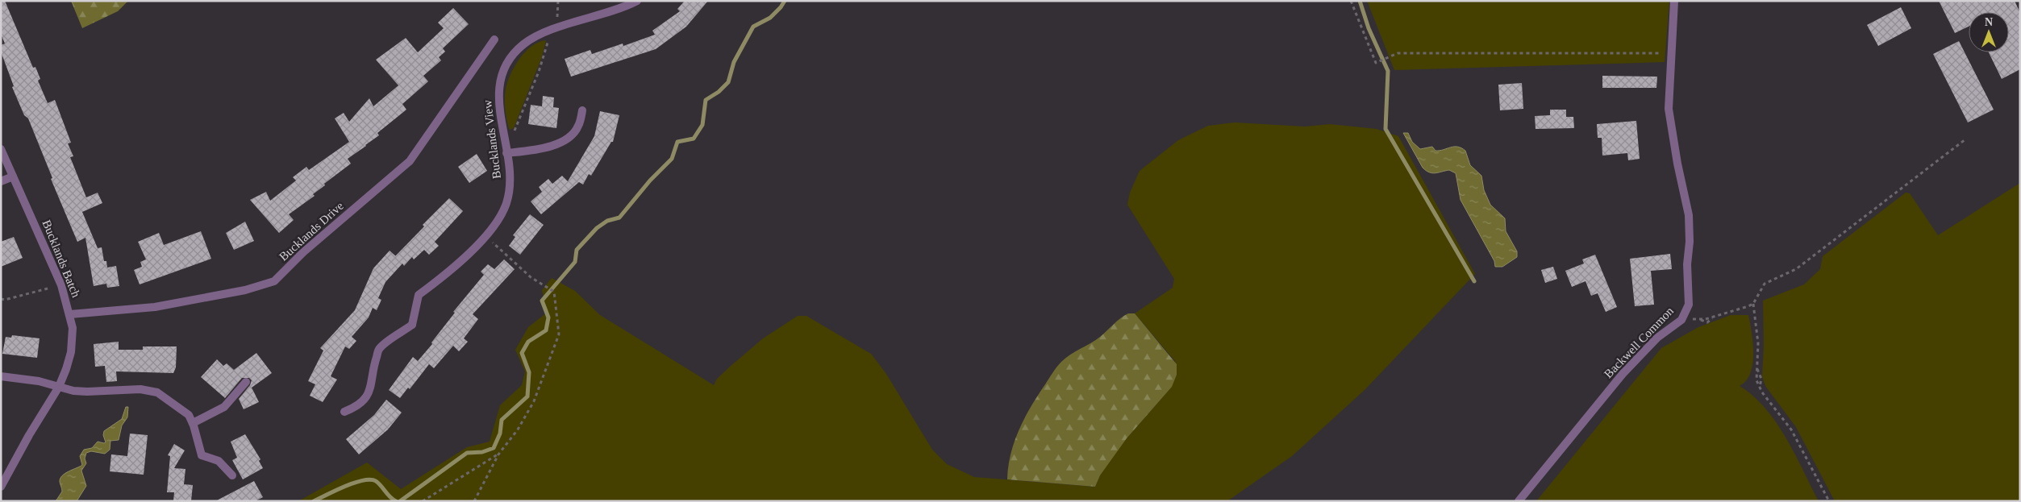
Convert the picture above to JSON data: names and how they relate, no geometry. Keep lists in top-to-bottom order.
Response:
{
  "streets": {
    "street": [
      "Bucklands View",
      "Bucklands Drive",
      "Bucklands Batch",
      "Backwell Common"
    ]
  },
  "crossings": [
    ["Bucklands Drive", "Bucklands Batch"]
  ],
  "north": "top"
}
